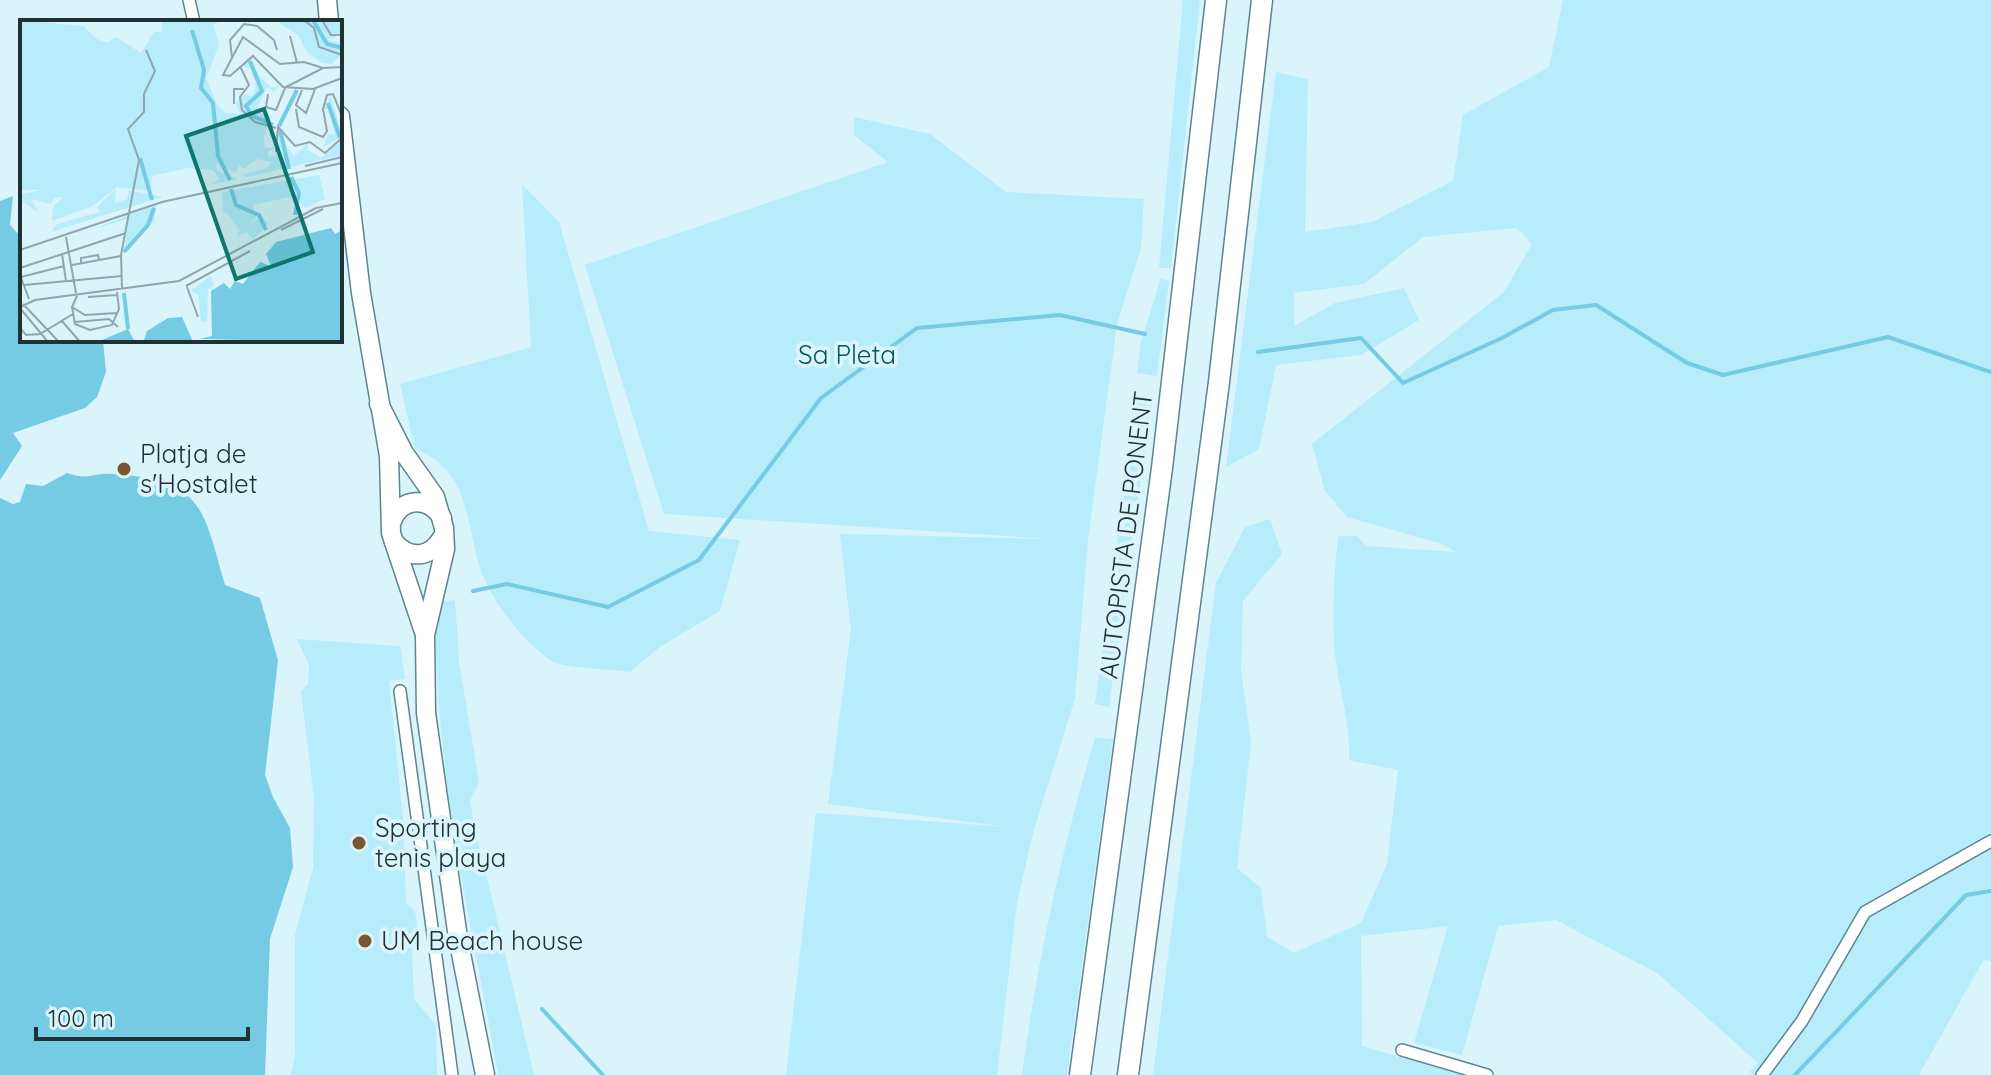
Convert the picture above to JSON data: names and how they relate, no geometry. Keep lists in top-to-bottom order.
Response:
{
  "streets": {
    "highway": ["AUTOPISTA DE PONENT"]
  },
  "parks": ["Sa Pleta"],
  "places": ["Platja de s'Hostalet", "Sporting tenis playa", "UM Beach house"],
  "scale_bar": "100 m"
}
